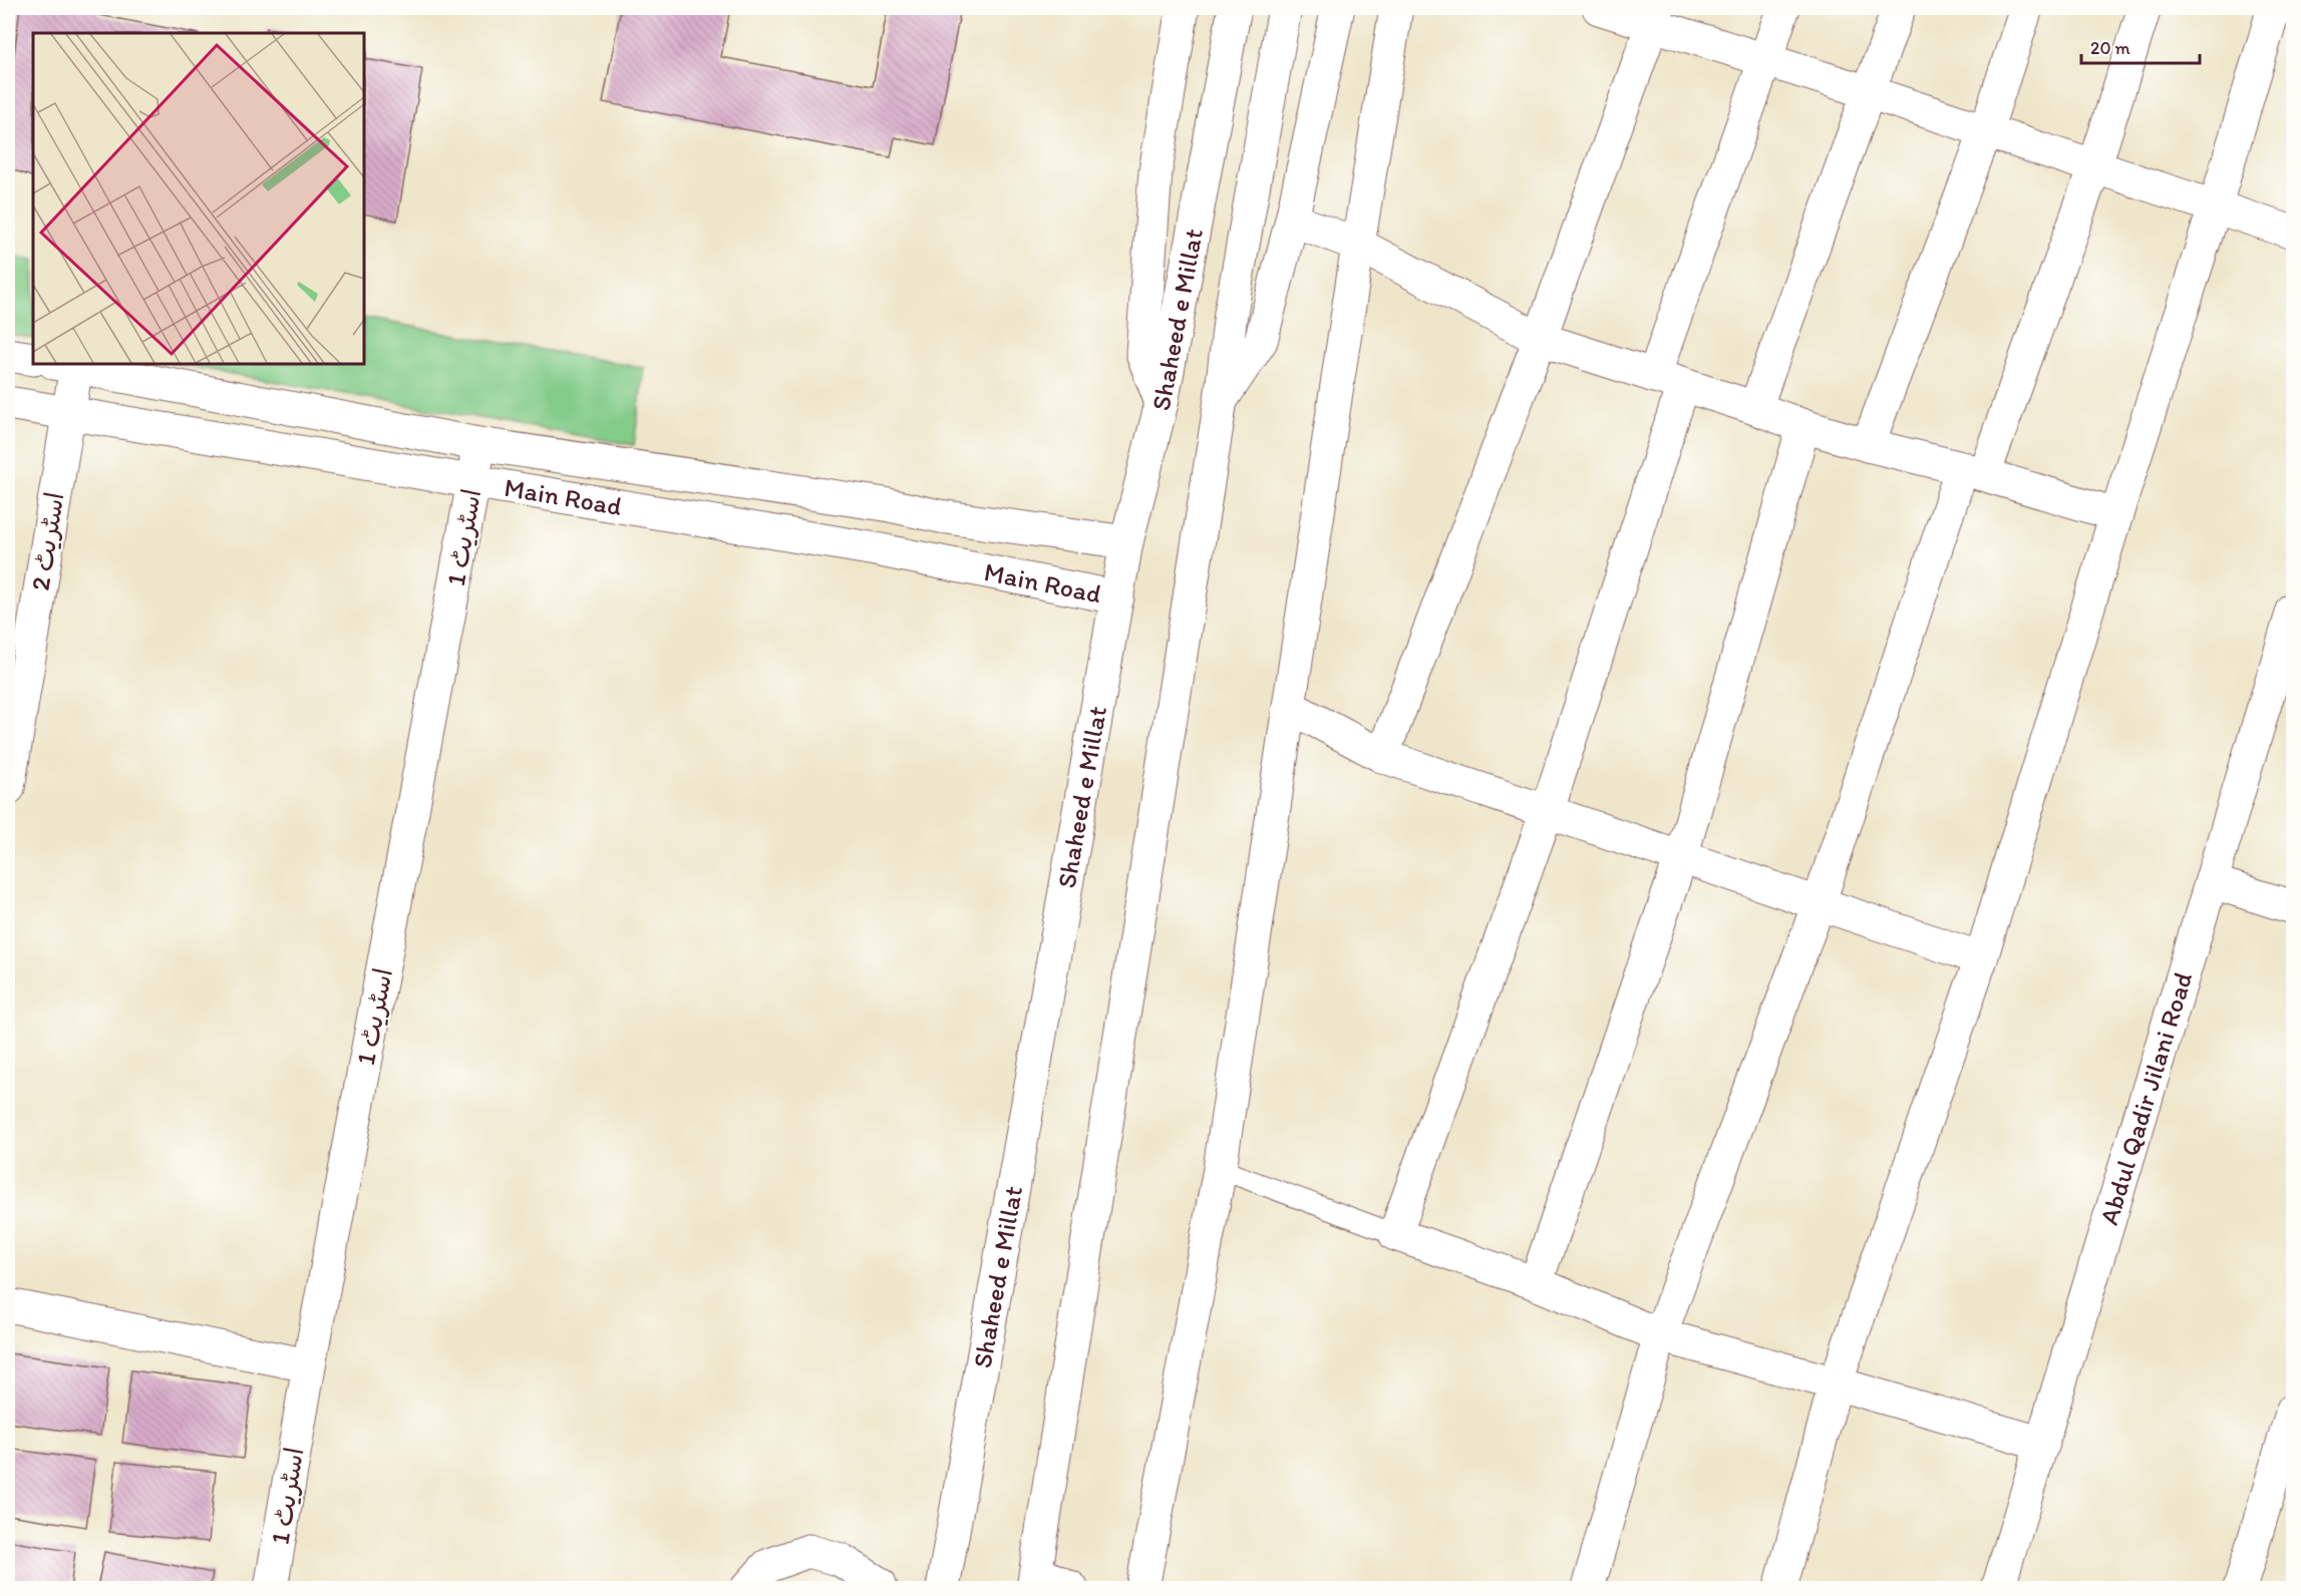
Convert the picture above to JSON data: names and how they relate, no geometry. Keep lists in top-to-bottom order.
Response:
{
  "streets": {
    "street": [
      "Shaheed e Millat",
      "Main Road",
      "اسٹریٹ 1",
      "اسٹریٹ 2",
      "Abdul Qadir Jilani Road"
    ]
  },
  "crossings": [
    ["Shaheed e Millat", "Main Road"],
    ["Main Road", "اسٹریٹ 1"],
    ["Main Road", "اسٹریٹ 2"]
  ],
  "scale_bar": "20 m"
}
